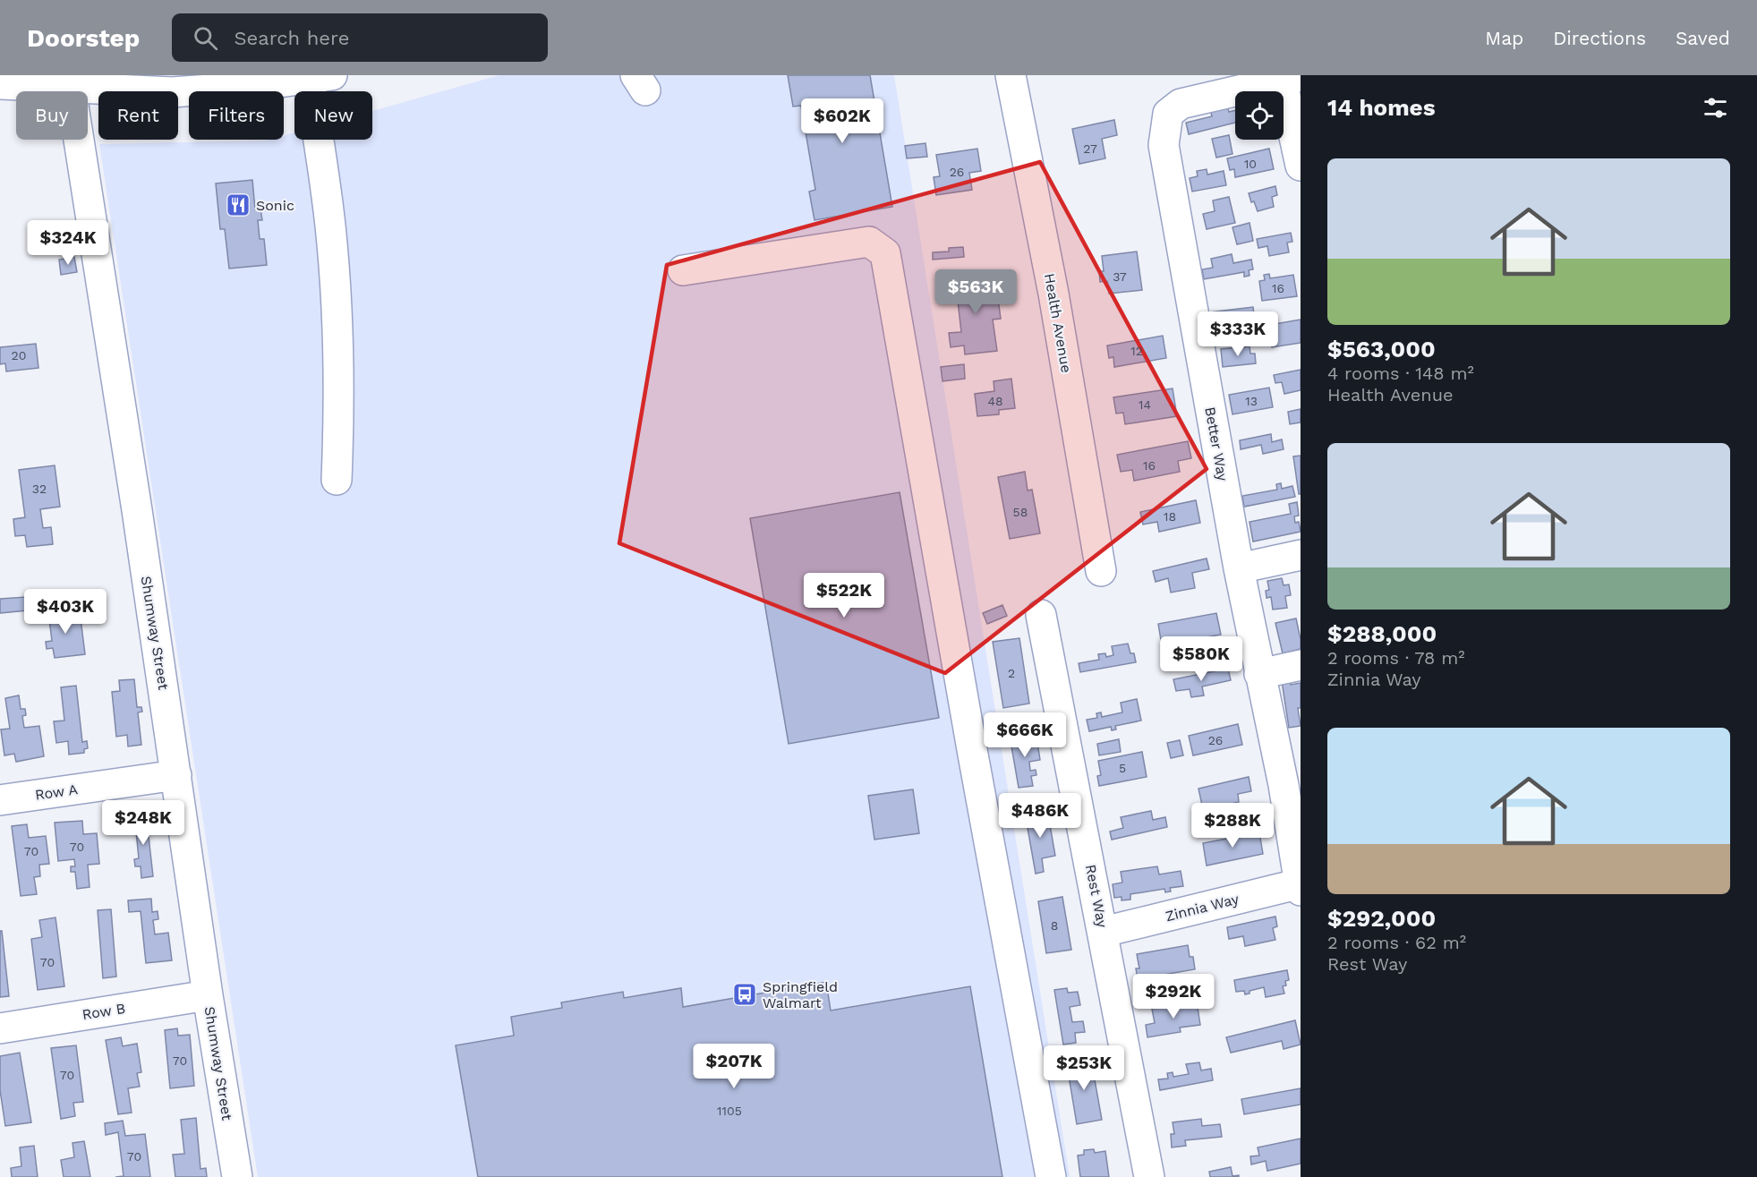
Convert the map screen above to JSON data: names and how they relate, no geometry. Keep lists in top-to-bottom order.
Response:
{
  "streets": {
    "street": [
      "Health Avenue",
      "Better Way",
      "Shumway Street",
      "Row A",
      "Rest Way",
      "Zinnia Way",
      "Row B"
    ]
  },
  "crossings": [
    ["Better Way", "Zinnia Way"],
    ["Shumway Street", "Row A"],
    ["Shumway Street", "Row B"],
    ["Rest Way", "Zinnia Way"]
  ],
  "places": {
    "restaurant": ["Sonic"],
    "bus stop": ["Springfield Walmart"]
  },
  "house_numbers": [
    "27",
    "10",
    "26",
    "37",
    "16",
    "12",
    "20",
    "48",
    "13",
    "14",
    "16",
    "32",
    "58",
    "18",
    "2",
    "26",
    "5",
    "70",
    "70",
    "8",
    "70",
    "70",
    "70",
    "1105",
    "70"
  ],
  "page": {
    "header": "Doorstep",
    "search": "Search here",
    "nav": ["Map", "Directions", "Saved"],
    "heading": "14 homes",
    "chip": [
      "Buy",
      "Rent",
      "Filters",
      "New"
    ],
    "price": [
      "$602K",
      "$324K",
      "$563K",
      "$333K",
      "$522K",
      "$403K",
      "$580K",
      "$666K",
      "$486K",
      "$248K",
      "$288K",
      "$292K",
      "$207K",
      "$253K"
    ],
    "list": [
      {
        "name": "$563,000",
        "note": "4 rooms · 148 m² · Health Avenue"
      },
      {
        "name": "$288,000",
        "note": "2 rooms · 78 m² · Zinnia Way"
      },
      {
        "name": "$292,000",
        "note": "2 rooms · 62 m² · Rest Way"
      }
    ]
  }
}
